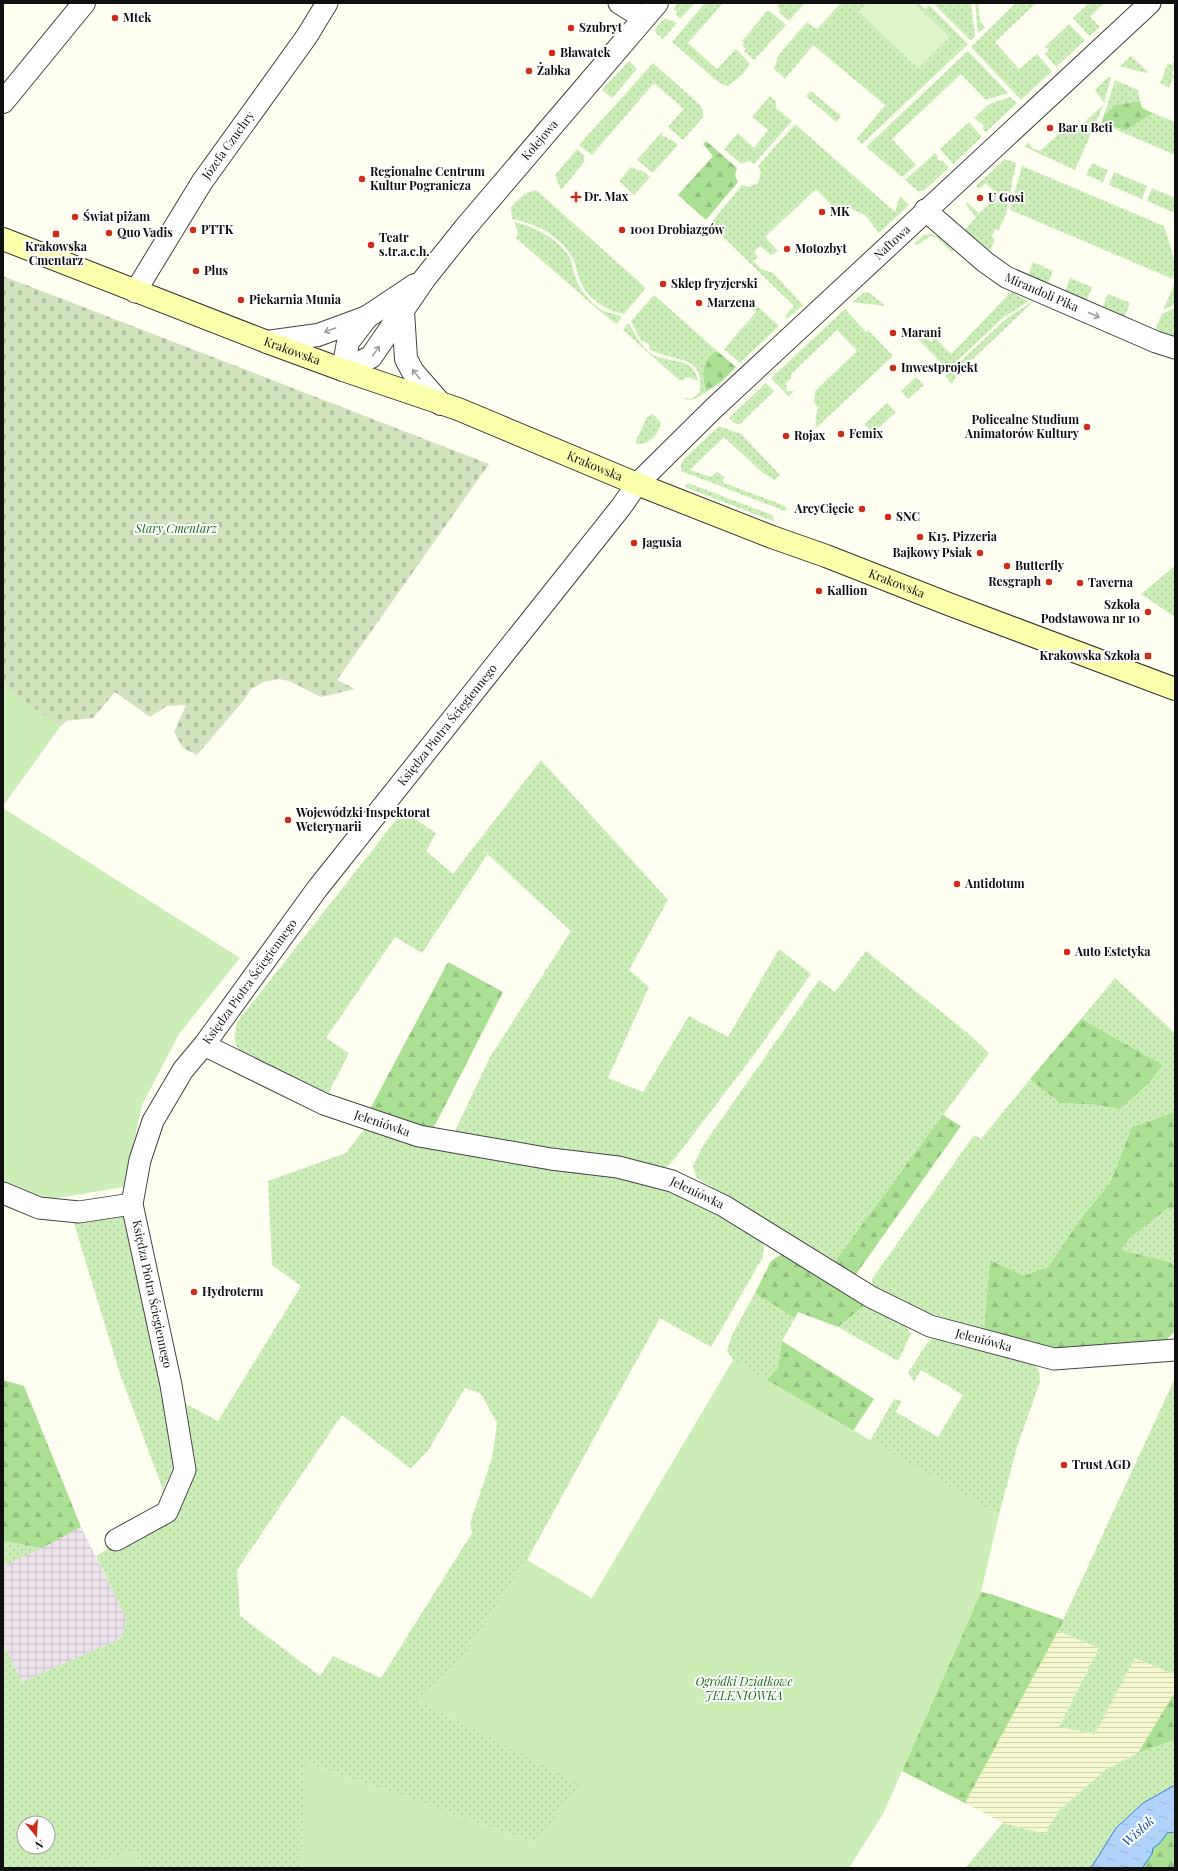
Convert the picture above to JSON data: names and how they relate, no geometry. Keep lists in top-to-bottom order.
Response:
{
  "streets": {
    "main road": ["Krakowska"],
    "street": [
      "Kolejowa",
      "Józefa Czuchry",
      "Naftowa",
      "Mirandoli Pika",
      "Księdza Piotra Ściegiennego",
      "Jeleniówka"
    ]
  },
  "crossings": [
    ["Kolejowa", "Krakowska"],
    ["Józefa Czuchry", "Krakowska"],
    ["Naftowa", "Mirandoli Pika"],
    ["Naftowa", "Krakowska"],
    ["Naftowa", "Księdza Piotra Ściegiennego"],
    ["Krakowska", "Księdza Piotra Ściegiennego"],
    ["Księdza Piotra Ściegiennego", "Jeleniówka"]
  ],
  "one_way": ["Mirandoli Pika"],
  "water": ["Wisłok"],
  "parks": ["Stary Cmentarz", "Ogródki Działkowe JELENIÓWKA"],
  "places": {
    "other": [
      "Mtek",
      "Szubryt",
      "Bławatek",
      "Żabka",
      "Bar u Beti",
      "Regionalne Centrum Kultur Pogranicza",
      "U Gosi",
      "MK",
      "Świat piżam",
      "PTTK",
      "1001 Drobiazgów",
      "Quo Vadis",
      "Teatr s.tr.a.c.h.",
      "Motozbyt",
      "Plus",
      "Sklep fryzjerski",
      "Piekarnia Munia",
      "Marzena",
      "Marani",
      "Inwestprojekt",
      "Policealne Studium Animatorów Kultury",
      "Femix",
      "Rojax",
      "ArcyCięcie",
      "SNC",
      "K15. Pizzeria",
      "Jagusia",
      "Bajkowy Psiak",
      "Butterfly",
      "Resgraph",
      "Taverna",
      "Kallion",
      "Szkoła Podstawowa nr 10",
      "Wojewódzki Inspektorat Weterynarii",
      "Antidotum",
      "Auto Estetyka",
      "Hydroterm",
      "Trust AGD"
    ],
    "health": ["Dr. Max"],
    "transit": ["Krakowska Cmentarz", "Krakowska Szkoła"]
  },
  "north": "bottom"
}
